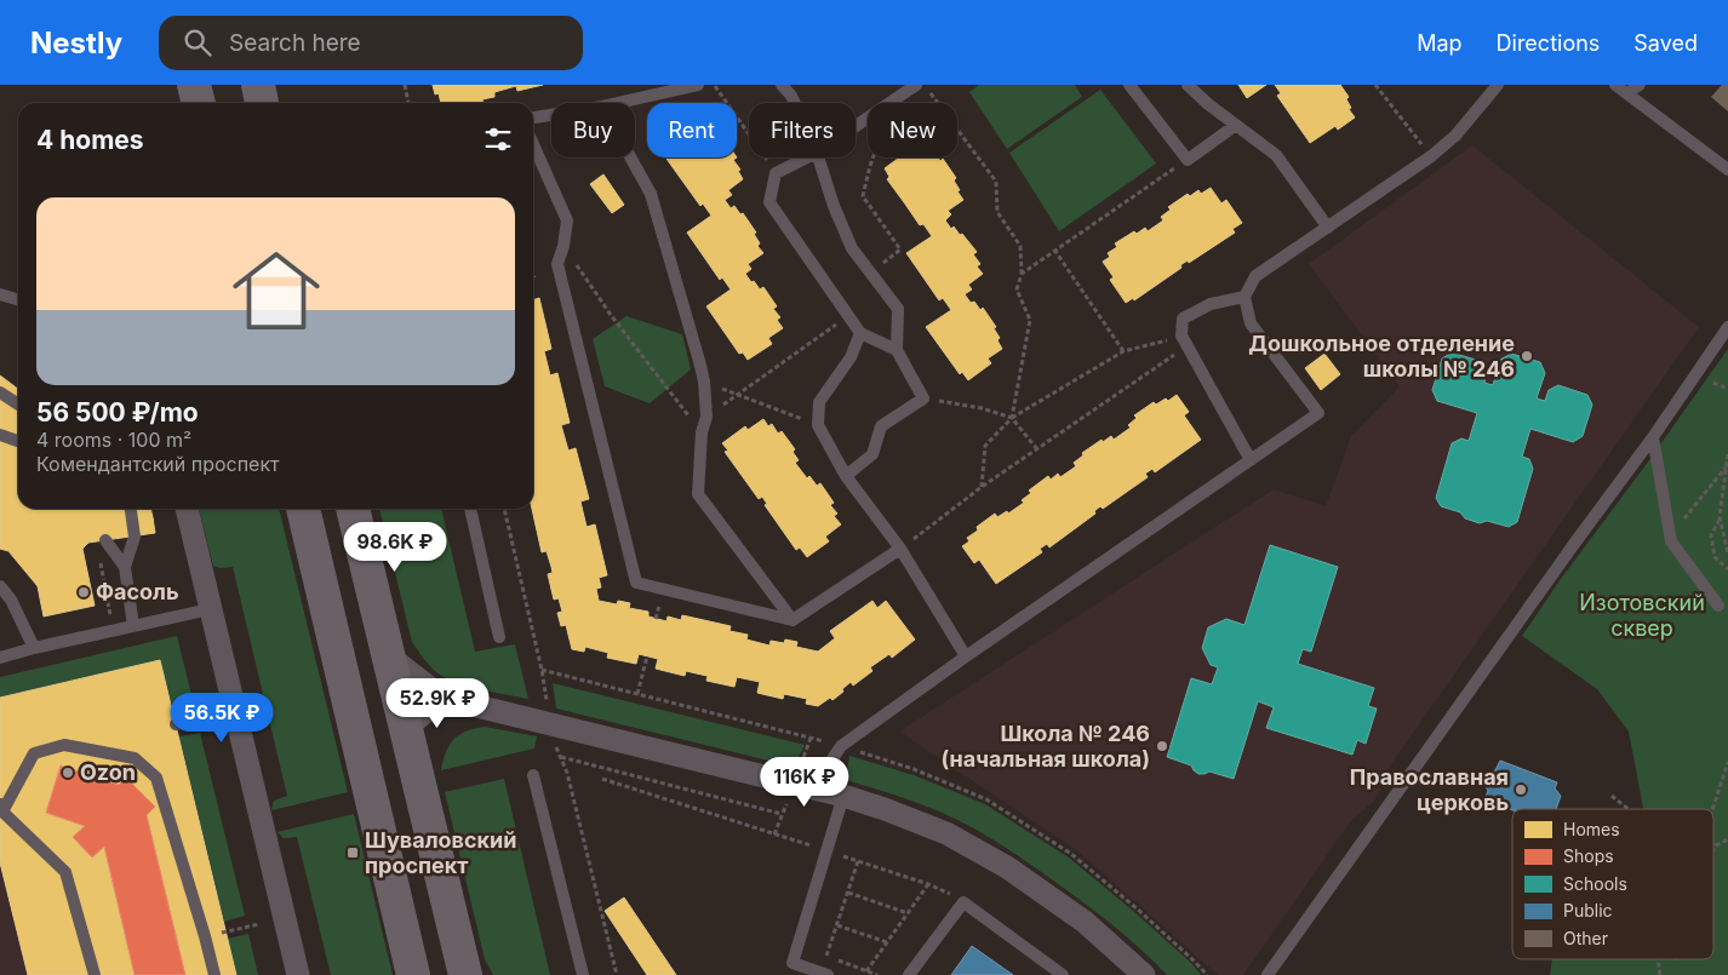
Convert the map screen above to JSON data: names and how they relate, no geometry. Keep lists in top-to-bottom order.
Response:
{
  "parks": ["Изотовский сквер"],
  "places": {
    "other": [
      "Дошкольное отделение школы № 246",
      "Фасоль",
      "Школа № 246 (начальная школа)",
      "Ozon",
      "Православная церковь"
    ],
    "transit": ["Шуваловский проспект"]
  },
  "legend": [
    "Homes",
    "Shops",
    "Schools",
    "Public",
    "Other"
  ],
  "page": {
    "header": "Nestly",
    "search": "Search here",
    "nav": ["Map", "Directions", "Saved"],
    "chip": [
      "Buy",
      "Rent",
      "Filters",
      "New"
    ],
    "heading": "4 homes",
    "list": [
      {
        "name": "56 500 ₽/mo",
        "note": "4 rooms · 100 m² · Комендантский проспект"
      }
    ],
    "price": [
      "98.6K ₽",
      "52.9K ₽",
      "56.5K ₽",
      "116K ₽"
    ]
  }
}
